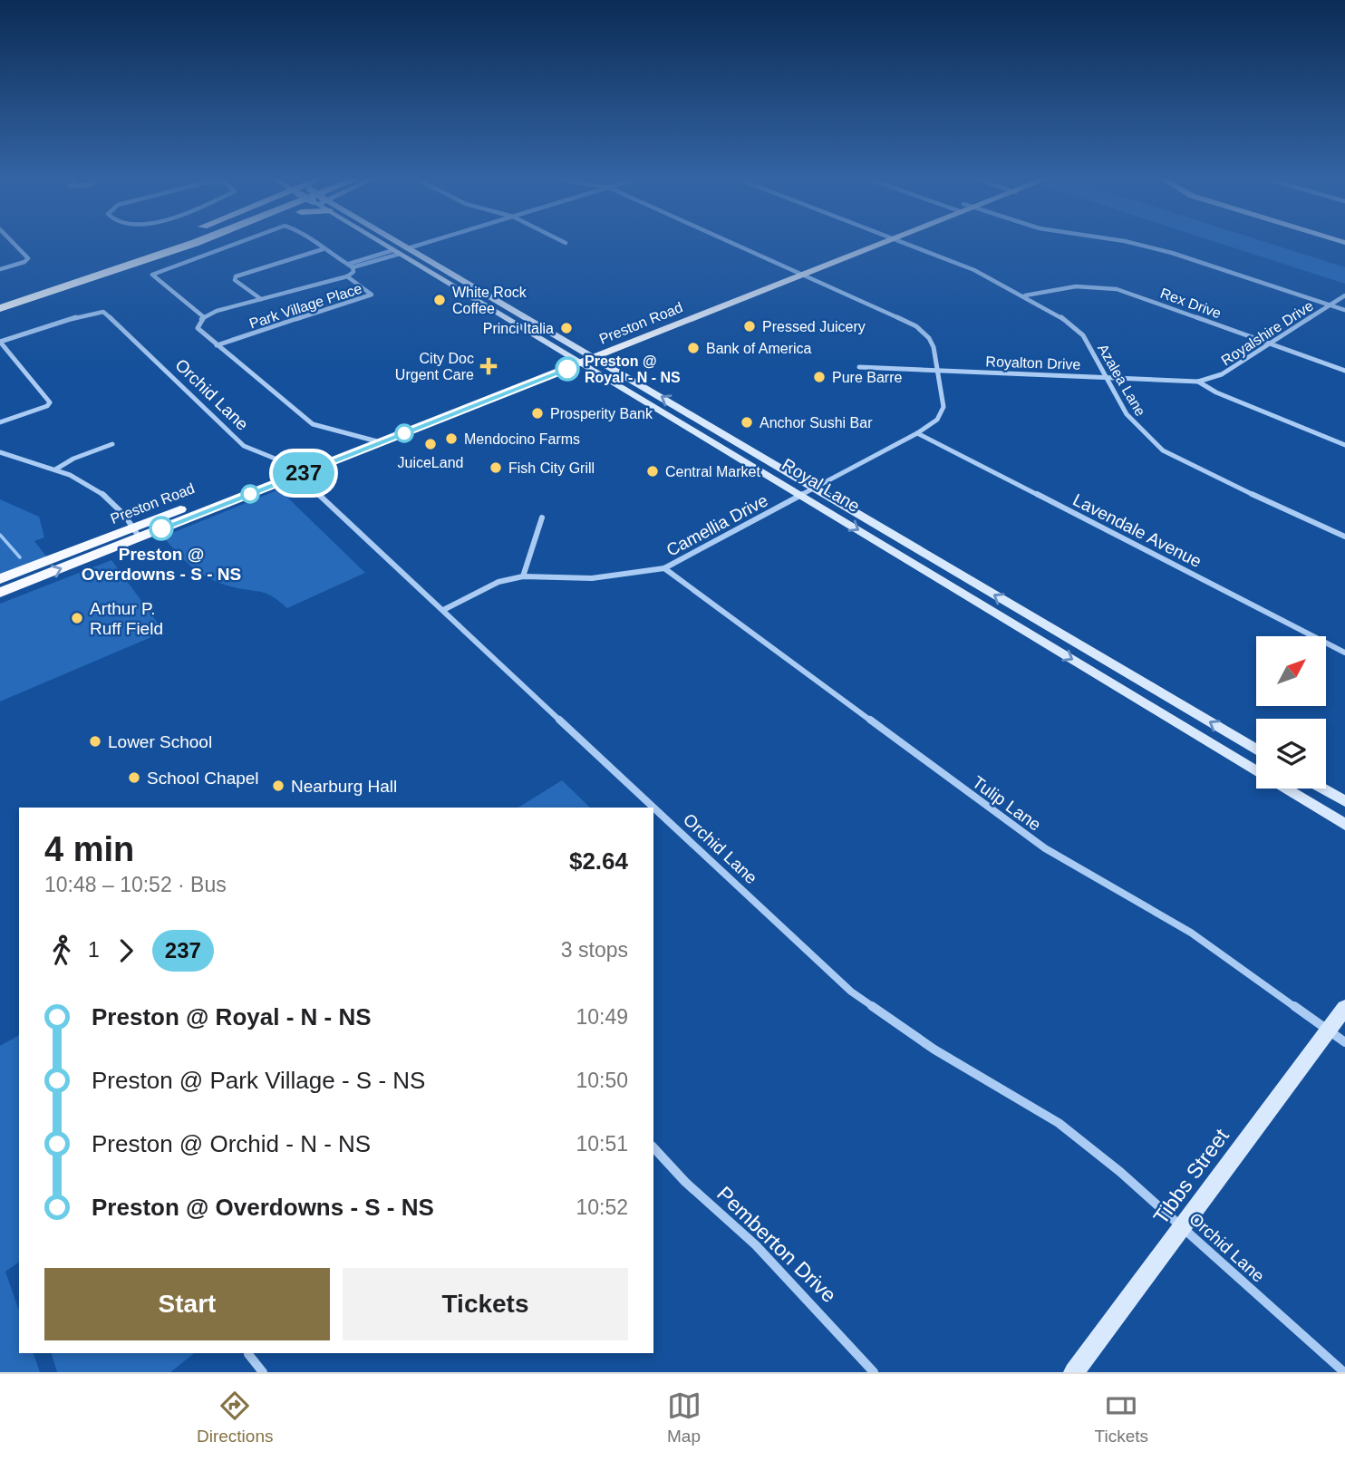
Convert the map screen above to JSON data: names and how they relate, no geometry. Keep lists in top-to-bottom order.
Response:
{
  "streets": {
    "main road": ["Preston Road", "Royal Lane", "Tibbs Street"],
    "street": [
      "Rex Drive",
      "Park Village Place",
      "Royalshire Drive",
      "Royalton Drive",
      "Azalea Lane",
      "Orchid Lane",
      "Camellia Drive",
      "Lavendale Avenue",
      "Tulip Lane",
      "Pemberton Drive"
    ]
  },
  "crossings": [
    ["Rex Drive", "Royalshire Drive"],
    ["Rex Drive", "Azalea Lane"],
    ["Park Village Place", "Royal Lane"],
    ["Preston Road", "Orchid Lane"],
    ["Preston Road", "Royal Lane"],
    ["Royalshire Drive", "Royalton Drive"],
    ["Royalton Drive", "Azalea Lane"],
    ["Royalton Drive", "Camellia Drive"],
    ["Orchid Lane", "Camellia Drive"],
    ["Orchid Lane", "Tibbs Street"],
    ["Royal Lane", "Camellia Drive"],
    ["Camellia Drive", "Lavendale Avenue"],
    ["Camellia Drive", "Tulip Lane"],
    ["Tulip Lane", "Tibbs Street"]
  ],
  "places": {
    "other": [
      "White Rock Coffee",
      "Pressed Juicery",
      "Princi Italia",
      "Bank of America",
      "Preston @ Royal - N - NS",
      "Pure Barre",
      "Prosperity Bank",
      "Anchor Sushi Bar",
      "Mendocino Farms",
      "JuiceLand",
      "Fish City Grill",
      "Central Market",
      "Preston @ Overdowns - S - NS",
      "Arthur P. Ruff Field",
      "Lower School",
      "School Chapel",
      "Nearburg Hall"
    ],
    "health": ["City Doc Urgent Care"]
  },
  "lines": ["bus line 237"],
  "north": "top right",
  "page": {
    "on_map": "237",
    "heading": ["4 min", "10:48 – 10:52 · Bus", "$2.64"],
    "legs": ["1", "237", "3 stops"],
    "list": [
      {
        "name": "Preston @ Royal - N - NS",
        "value": "10:49"
      },
      {
        "name": "Preston @ Park Village - S - NS",
        "value": "10:50"
      },
      {
        "name": "Preston @ Orchid - N - NS",
        "value": "10:51"
      },
      {
        "name": "Preston @ Overdowns - S - NS",
        "value": "10:52"
      }
    ],
    "buttons": ["Start", "Tickets"],
    "tabs": ["Directions", "Map", "Tickets"]
  }
}
